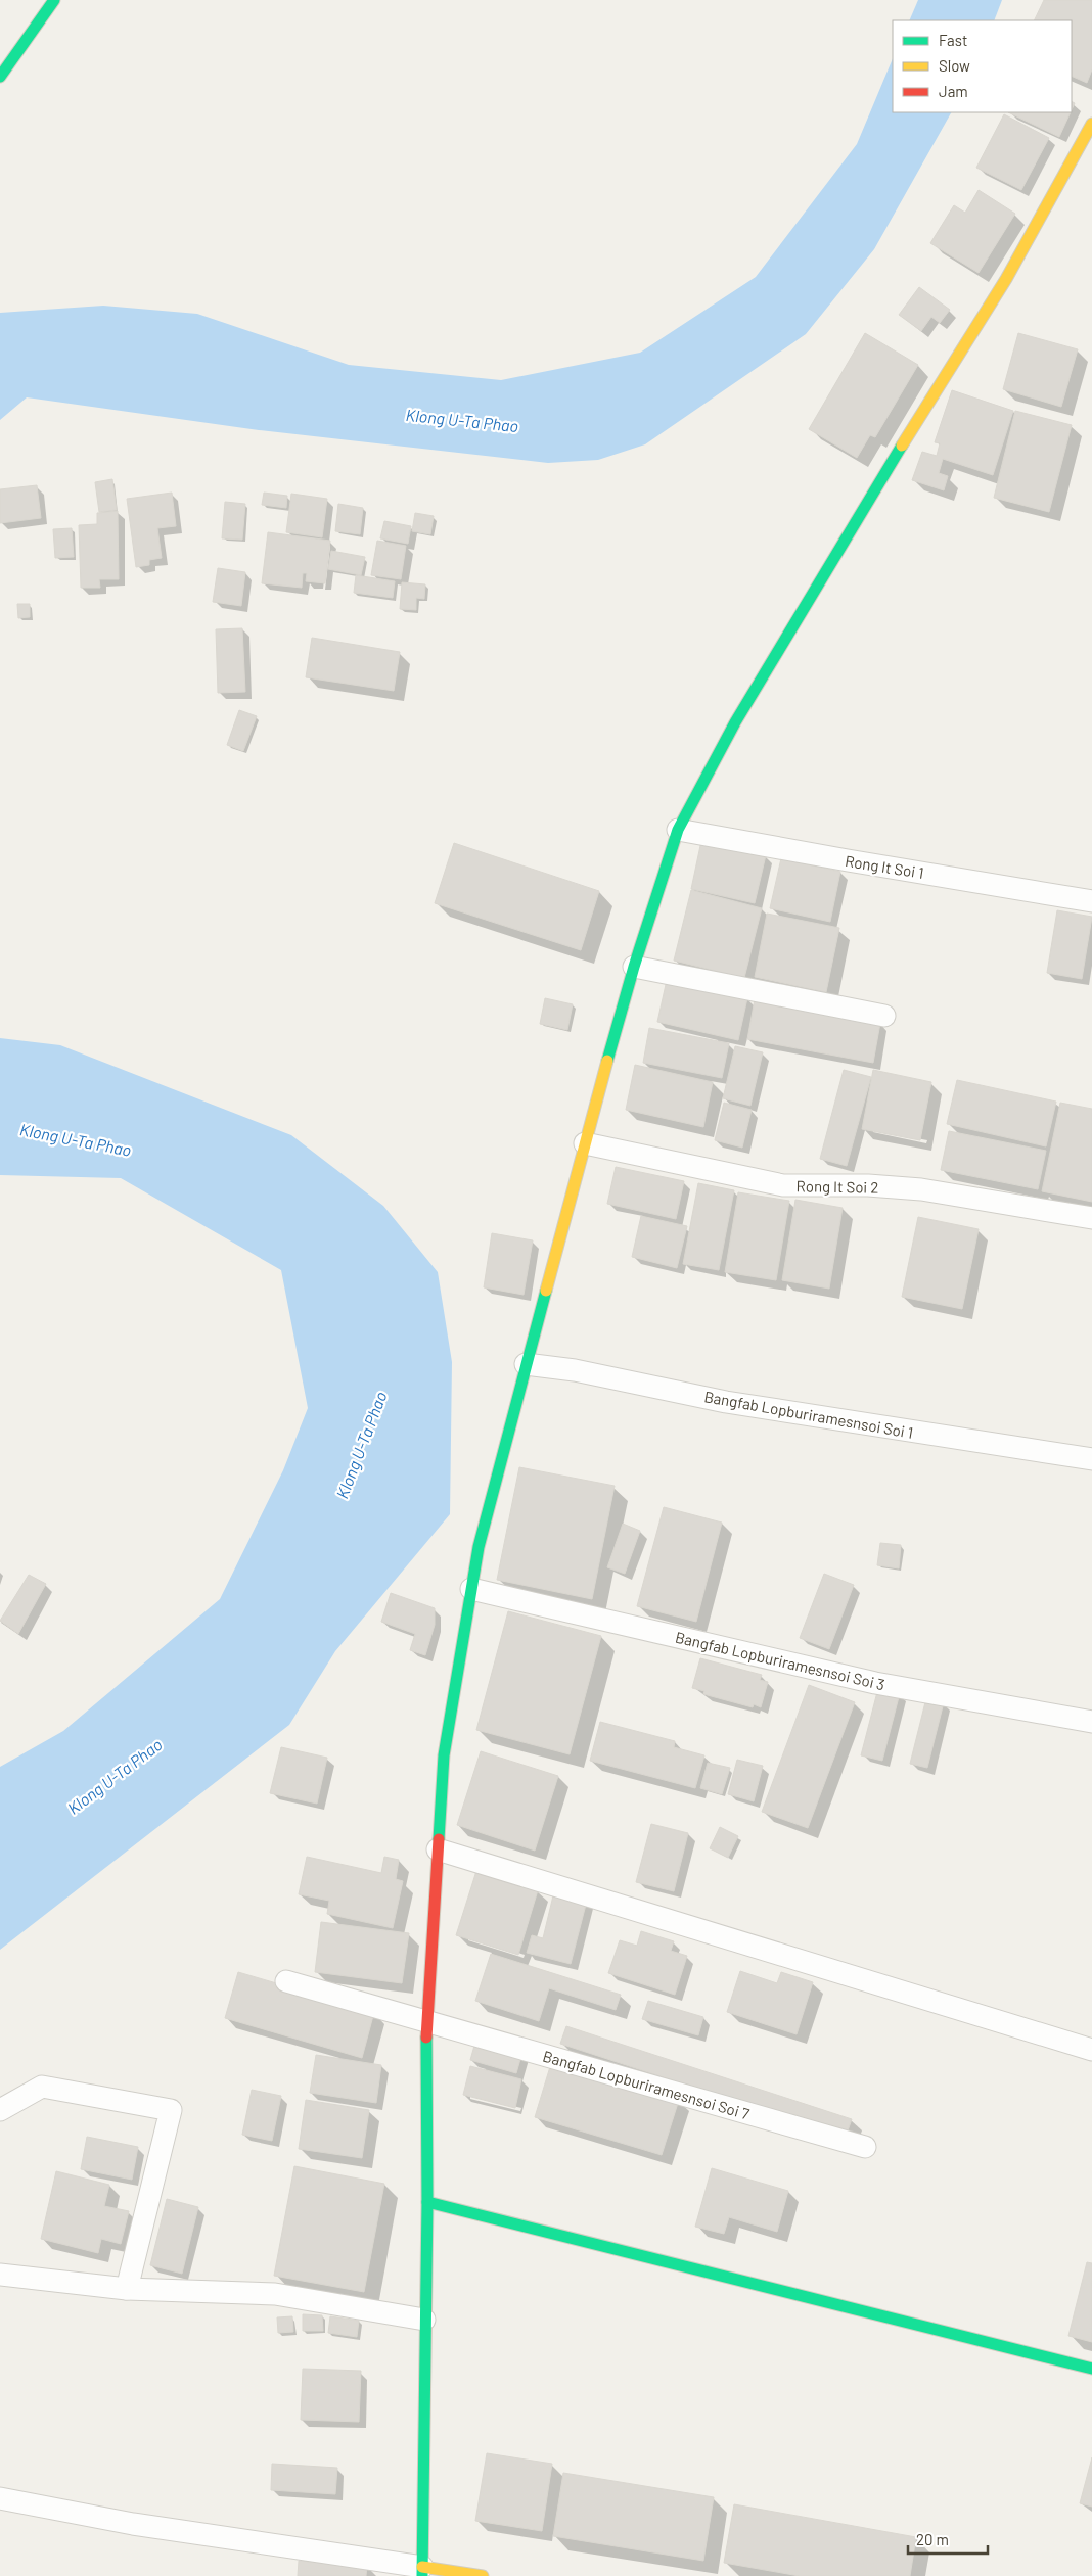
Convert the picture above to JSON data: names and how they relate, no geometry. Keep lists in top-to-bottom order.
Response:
{
  "streets": {
    "street": [
      "Rong It Soi 1",
      "Rong It Soi 2",
      "Bangfab Lopburiramesnsoi Soi 1",
      "Bangfab Lopburiramesnsoi Soi 3",
      "Bangfab Lopburiramesnsoi Soi 7"
    ]
  },
  "water": ["Klong U-Ta Phao"],
  "legend": ["Fast", "Slow", "Jam"],
  "scale_bar": "20 m"
}
